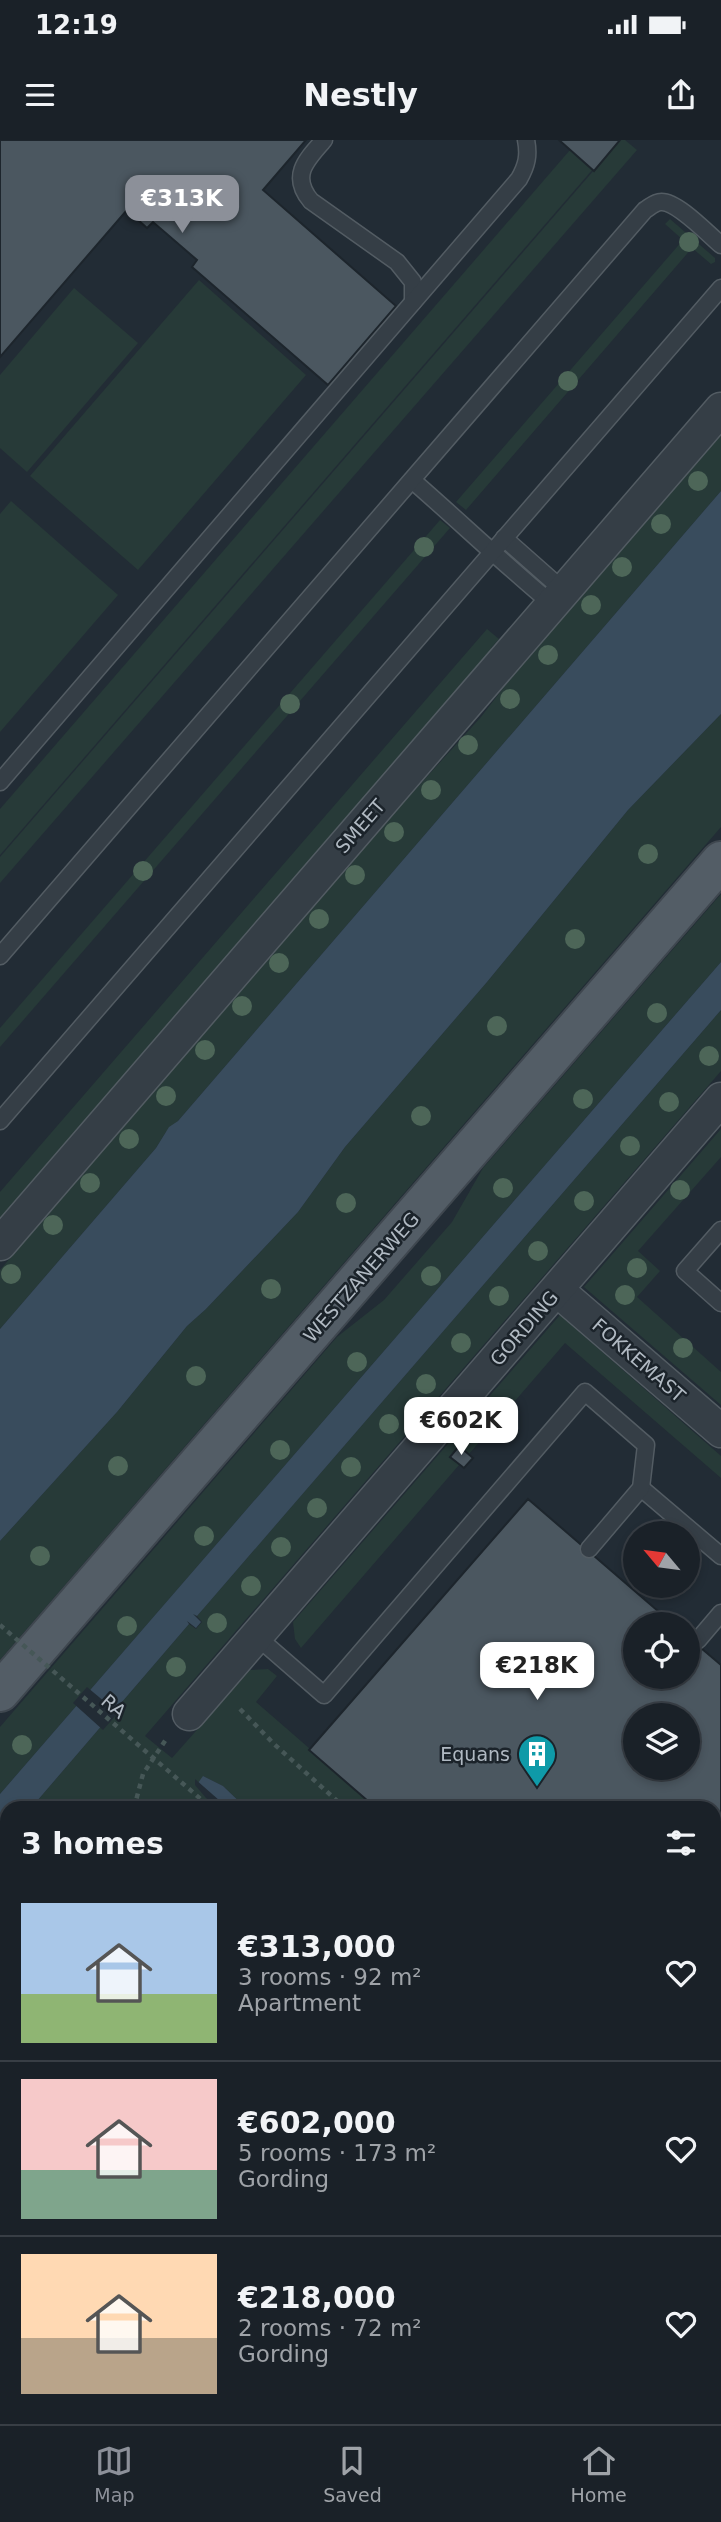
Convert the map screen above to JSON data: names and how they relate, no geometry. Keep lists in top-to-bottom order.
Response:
{
  "streets": {
    "main road": ["WESTZANERWEG"],
    "street": ["SMEET", "GORDING", "FOKKEMAST"],
    "path": ["RA"]
  },
  "crossings": [
    ["GORDING", "FOKKEMAST"]
  ],
  "places": {
    "building": ["Equans"]
  },
  "north": "top left",
  "page": {
    "status": "12:19",
    "header": "Nestly",
    "price": ["€313K", "€602K", "€218K"],
    "heading": "3 homes",
    "list": [
      {
        "name": "€313,000",
        "note": "3 rooms · 92 m² · Apartment"
      },
      {
        "name": "€602,000",
        "note": "5 rooms · 173 m² · Gording"
      },
      {
        "name": "€218,000",
        "note": "2 rooms · 72 m² · Gording"
      }
    ],
    "tabs": ["Map", "Saved", "Home"]
  }
}
